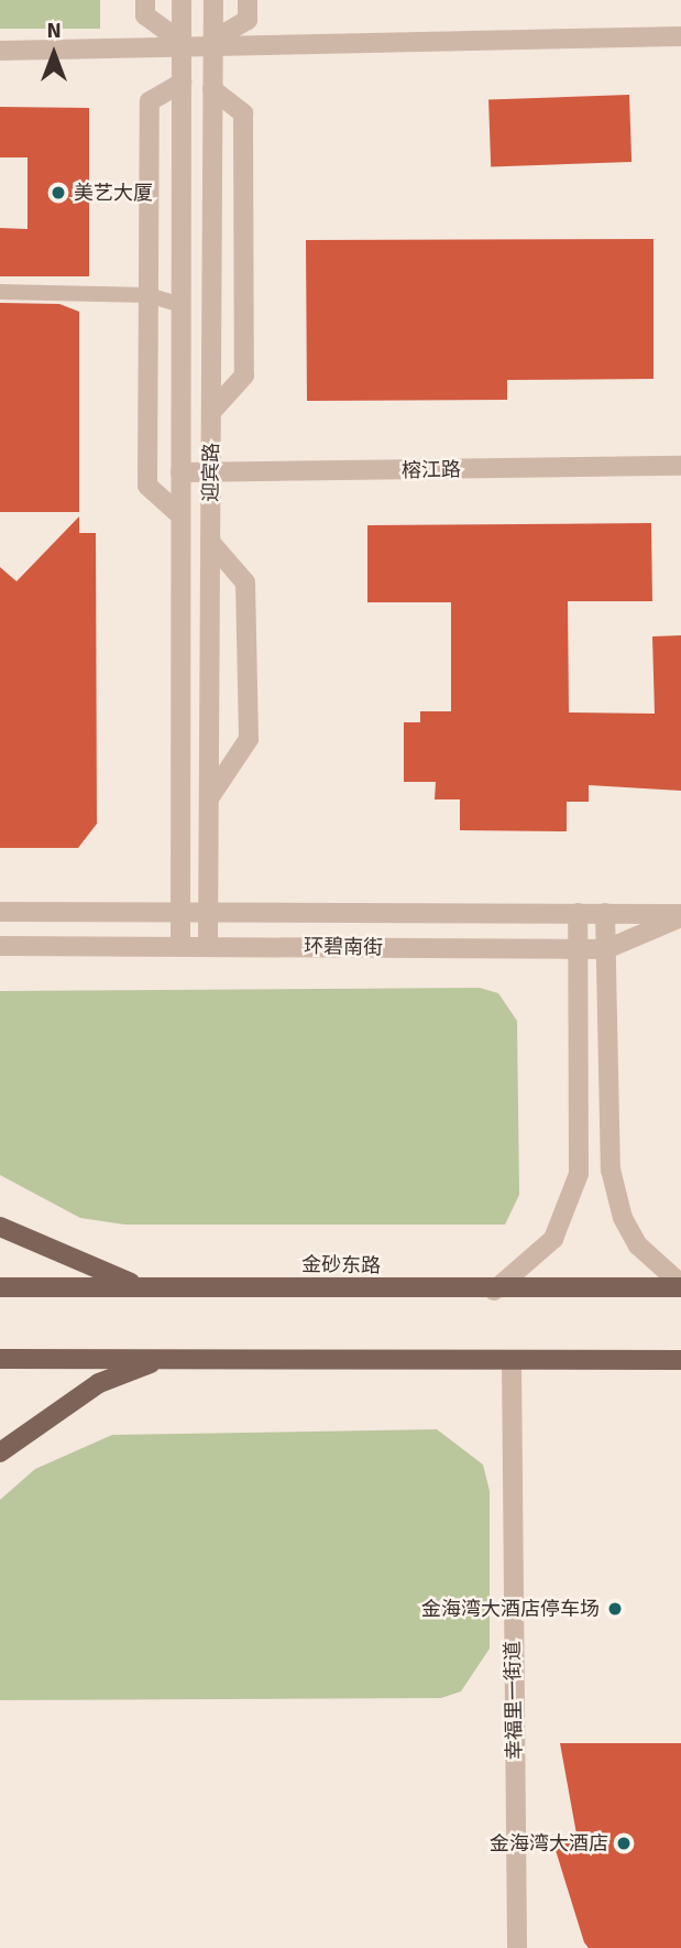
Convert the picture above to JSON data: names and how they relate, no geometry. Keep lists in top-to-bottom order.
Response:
{
  "streets": {
    "main road": ["金砂东路"],
    "street": [
      "榕江路",
      "迎宾路",
      "环碧南街",
      "幸福里一街道"
    ]
  },
  "crossings": [
    ["榕江路", "迎宾路"],
    ["迎宾路", "环碧南街"]
  ],
  "places": ["美艺大厦", "金海湾大酒店停车场", "金海湾大酒店"],
  "north": "top"
}
